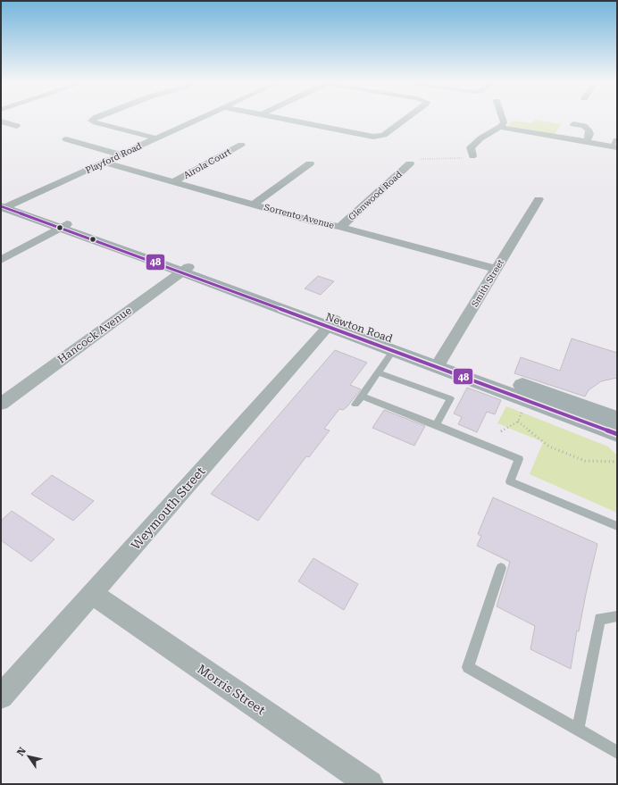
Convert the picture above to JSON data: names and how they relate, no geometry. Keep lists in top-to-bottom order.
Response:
{
  "streets": {
    "main road": ["Newton Road"],
    "street": [
      "Playford Road",
      "Airola Court",
      "Glenwood Road",
      "Sorrento Avenue",
      "Smith Street",
      "Hancock Avenue",
      "Weymouth Street",
      "Morris Street"
    ]
  },
  "crossings": [
    ["Playford Road", "Sorrento Avenue"],
    ["Playford Road", "Newton Road"],
    ["Airola Court", "Sorrento Avenue"],
    ["Glenwood Road", "Sorrento Avenue"],
    ["Sorrento Avenue", "Smith Street"],
    ["Smith Street", "Newton Road"],
    ["Newton Road", "Hancock Avenue"],
    ["Newton Road", "Weymouth Street"],
    ["Weymouth Street", "Morris Street"]
  ],
  "lines": ["transit line 48"],
  "north": "top left"
}
